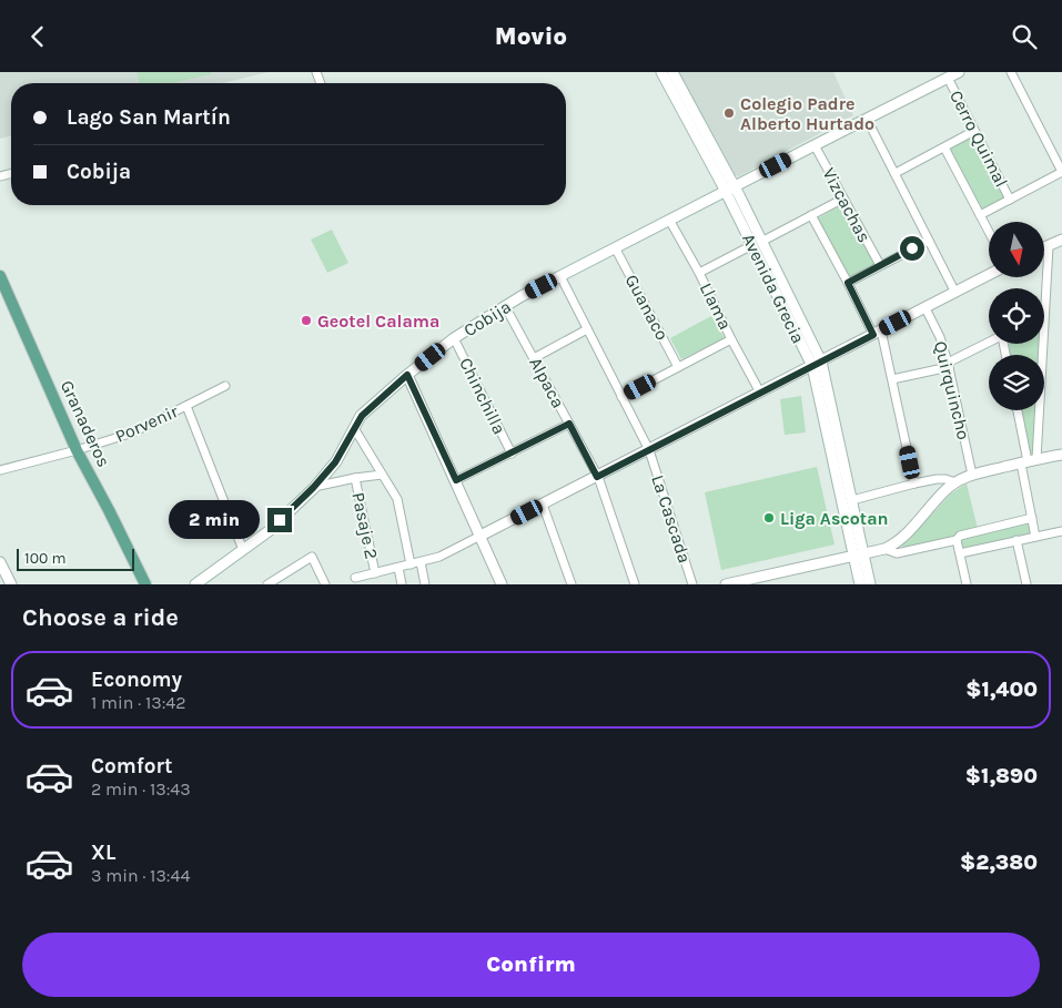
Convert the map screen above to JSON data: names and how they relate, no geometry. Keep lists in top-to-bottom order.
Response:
{
  "streets": {
    "main road": ["Avenida Grecia", "Cobija", "Granaderos"],
    "street": [
      "Cerro Quimal",
      "Vizcachas",
      "Llama",
      "Guanaco",
      "Alpaca",
      "Quirquincho",
      "Chinchilla",
      "Porvenir",
      "La Cascada",
      "Pasaje 2"
    ]
  },
  "crossings": [
    ["Cerro Quimal", "Cobija"],
    ["Vizcachas", "Cobija"],
    ["Avenida Grecia", "Cobija"],
    ["Llama", "Cobija"],
    ["Guanaco", "Cobija"],
    ["Cobija", "Alpaca"],
    ["Cobija", "Chinchilla"],
    ["Cobija", "La Cascada"],
    ["Granaderos", "Porvenir"]
  ],
  "places": ["Colegio Padre Alberto Hurtado", "Geotel Calama", "Liga Ascotan"],
  "scale_bar": "100 m",
  "north": "bottom",
  "page": {
    "header": "Movio",
    "banner": ["Lago San Martín", "Cobija"],
    "bubble": "2 min",
    "scale": "100 m",
    "heading": "Choose a ride",
    "list": [
      {
        "name": "Economy",
        "note": "1 min · 13:42",
        "value": "$1,400"
      },
      {
        "name": "Comfort",
        "note": "2 min · 13:43",
        "value": "$1,890"
      },
      {
        "name": "XL",
        "note": "3 min · 13:44",
        "value": "$2,380"
      }
    ],
    "buttons": "Confirm"
  }
}
